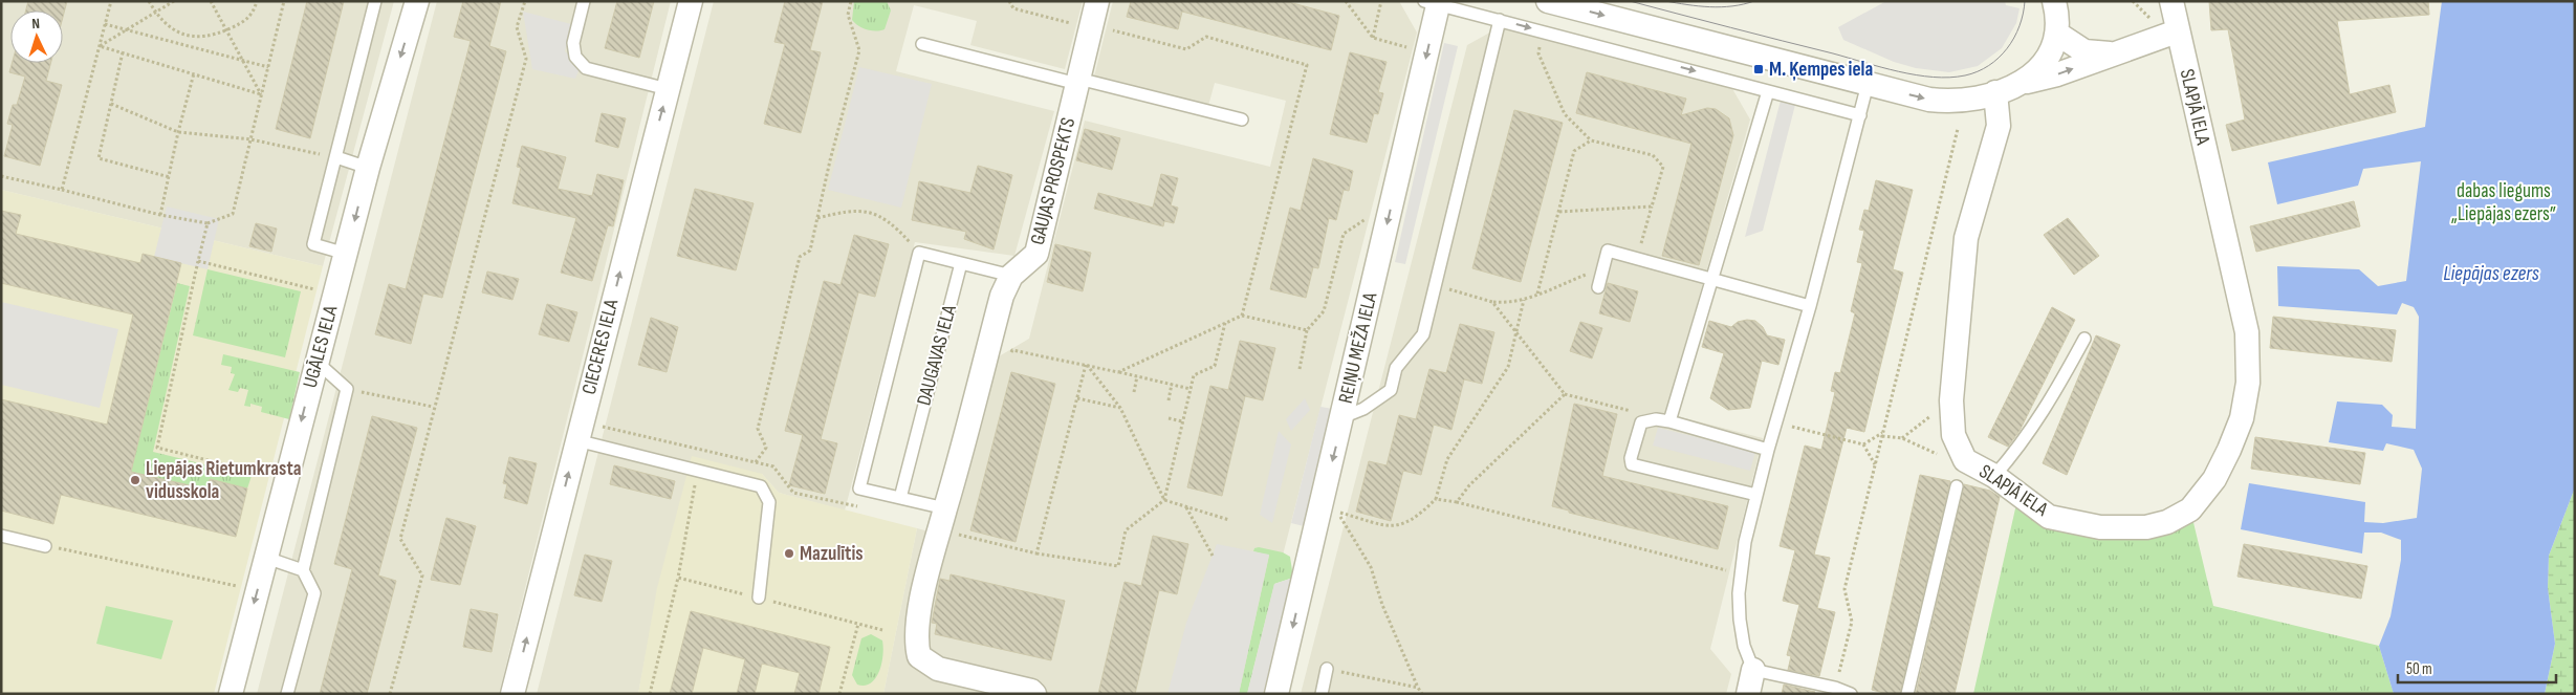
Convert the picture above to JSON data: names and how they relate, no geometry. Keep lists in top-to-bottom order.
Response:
{
  "streets": {
    "street": [
      "SLAPJĀ IELA",
      "GAUJAS PROSPEKTS",
      "UGĀLES IELA",
      "CIECERES IELA",
      "REIŅU MEŽA IELA"
    ],
    "lane": ["DAUGAVAS IELA"]
  },
  "one_way": ["UGĀLES IELA", "CIECERES IELA", "REIŅU MEŽA IELA"],
  "water": ["Liepājas ezers"],
  "parks": ["dabas liegums „Liepājas ezers”"],
  "places": {
    "transit": ["M. Ķempes iela"],
    "other": ["Liepājas Rietumkrasta vidusskola", "Mazulītis"]
  },
  "scale_bar": "50 m",
  "north": "top"
}
